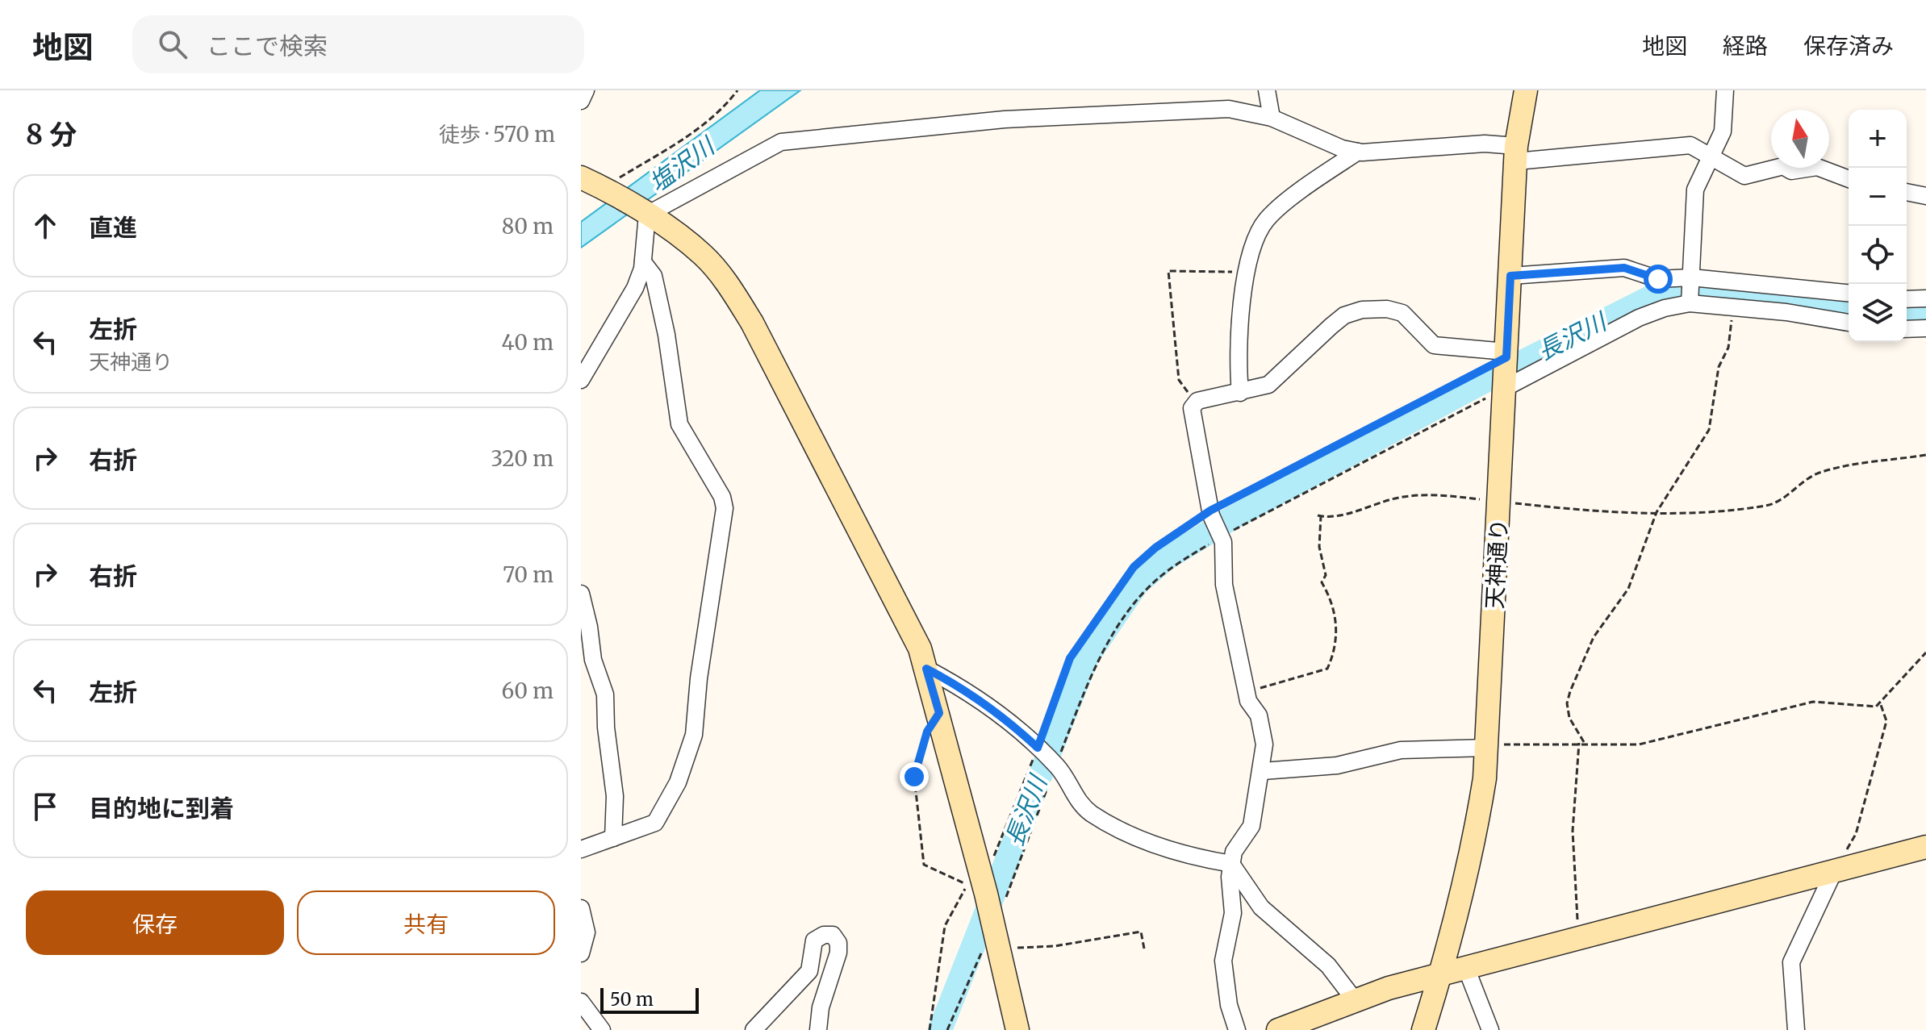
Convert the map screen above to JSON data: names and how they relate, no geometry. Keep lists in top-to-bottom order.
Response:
{
  "streets": {
    "street": ["天神通り"]
  },
  "water": ["塩沢川", "長沢川"],
  "scale_bar": "50 m",
  "north": "top",
  "page": {
    "header": "地図",
    "search": "ここで検索",
    "nav": ["地図", "経路", "保存済み"],
    "heading": ["8 分", "徒歩 · 570 m"],
    "map_buttons": ["+", "−"],
    "list": [
      ["直進", "80 m"],
      ["左折", "天神通り", "40 m"],
      ["右折", "320 m"],
      ["右折", "70 m"],
      ["左折", "60 m"],
      "目的地に到着"
    ],
    "buttons": ["保存", "共有"],
    "scale": "50 m"
  }
}
